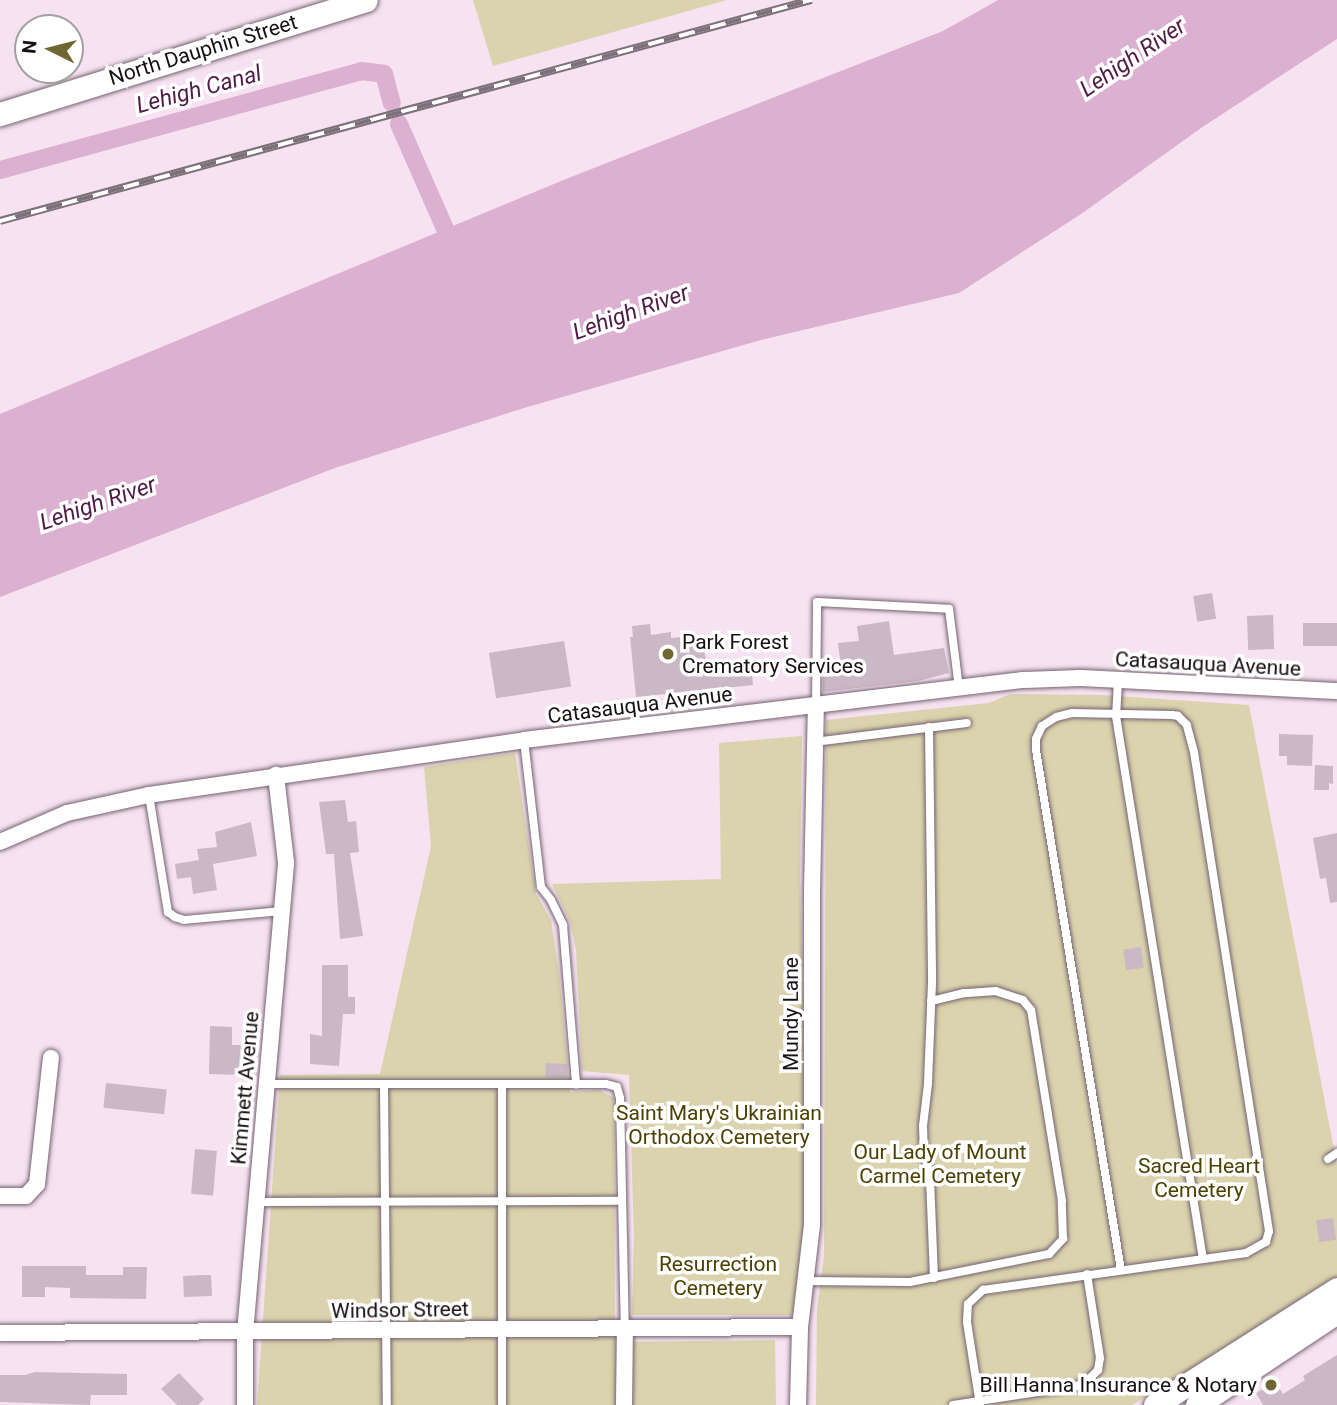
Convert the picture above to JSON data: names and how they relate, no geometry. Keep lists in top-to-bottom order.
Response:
{
  "streets": {
    "main road": ["North Dauphin Street"],
    "street": [
      "Catasauqua Avenue",
      "Mundy Lane",
      "Kimmett Avenue",
      "Windsor Street"
    ]
  },
  "crossings": [
    ["Catasauqua Avenue", "Mundy Lane"],
    ["Catasauqua Avenue", "Kimmett Avenue"],
    ["Mundy Lane", "Windsor Street"],
    ["Kimmett Avenue", "Windsor Street"]
  ],
  "water": ["Lehigh River", "Lehigh Canal"],
  "parks": [
    "Saint Mary's Ukrainian Orthodox Cemetery",
    "Our Lady of Mount Carmel Cemetery",
    "Sacred Heart Cemetery",
    "Resurrection Cemetery"
  ],
  "places": ["Park Forest Crematory Services", "Bill Hanna Insurance & Notary"],
  "north": "left"
}
